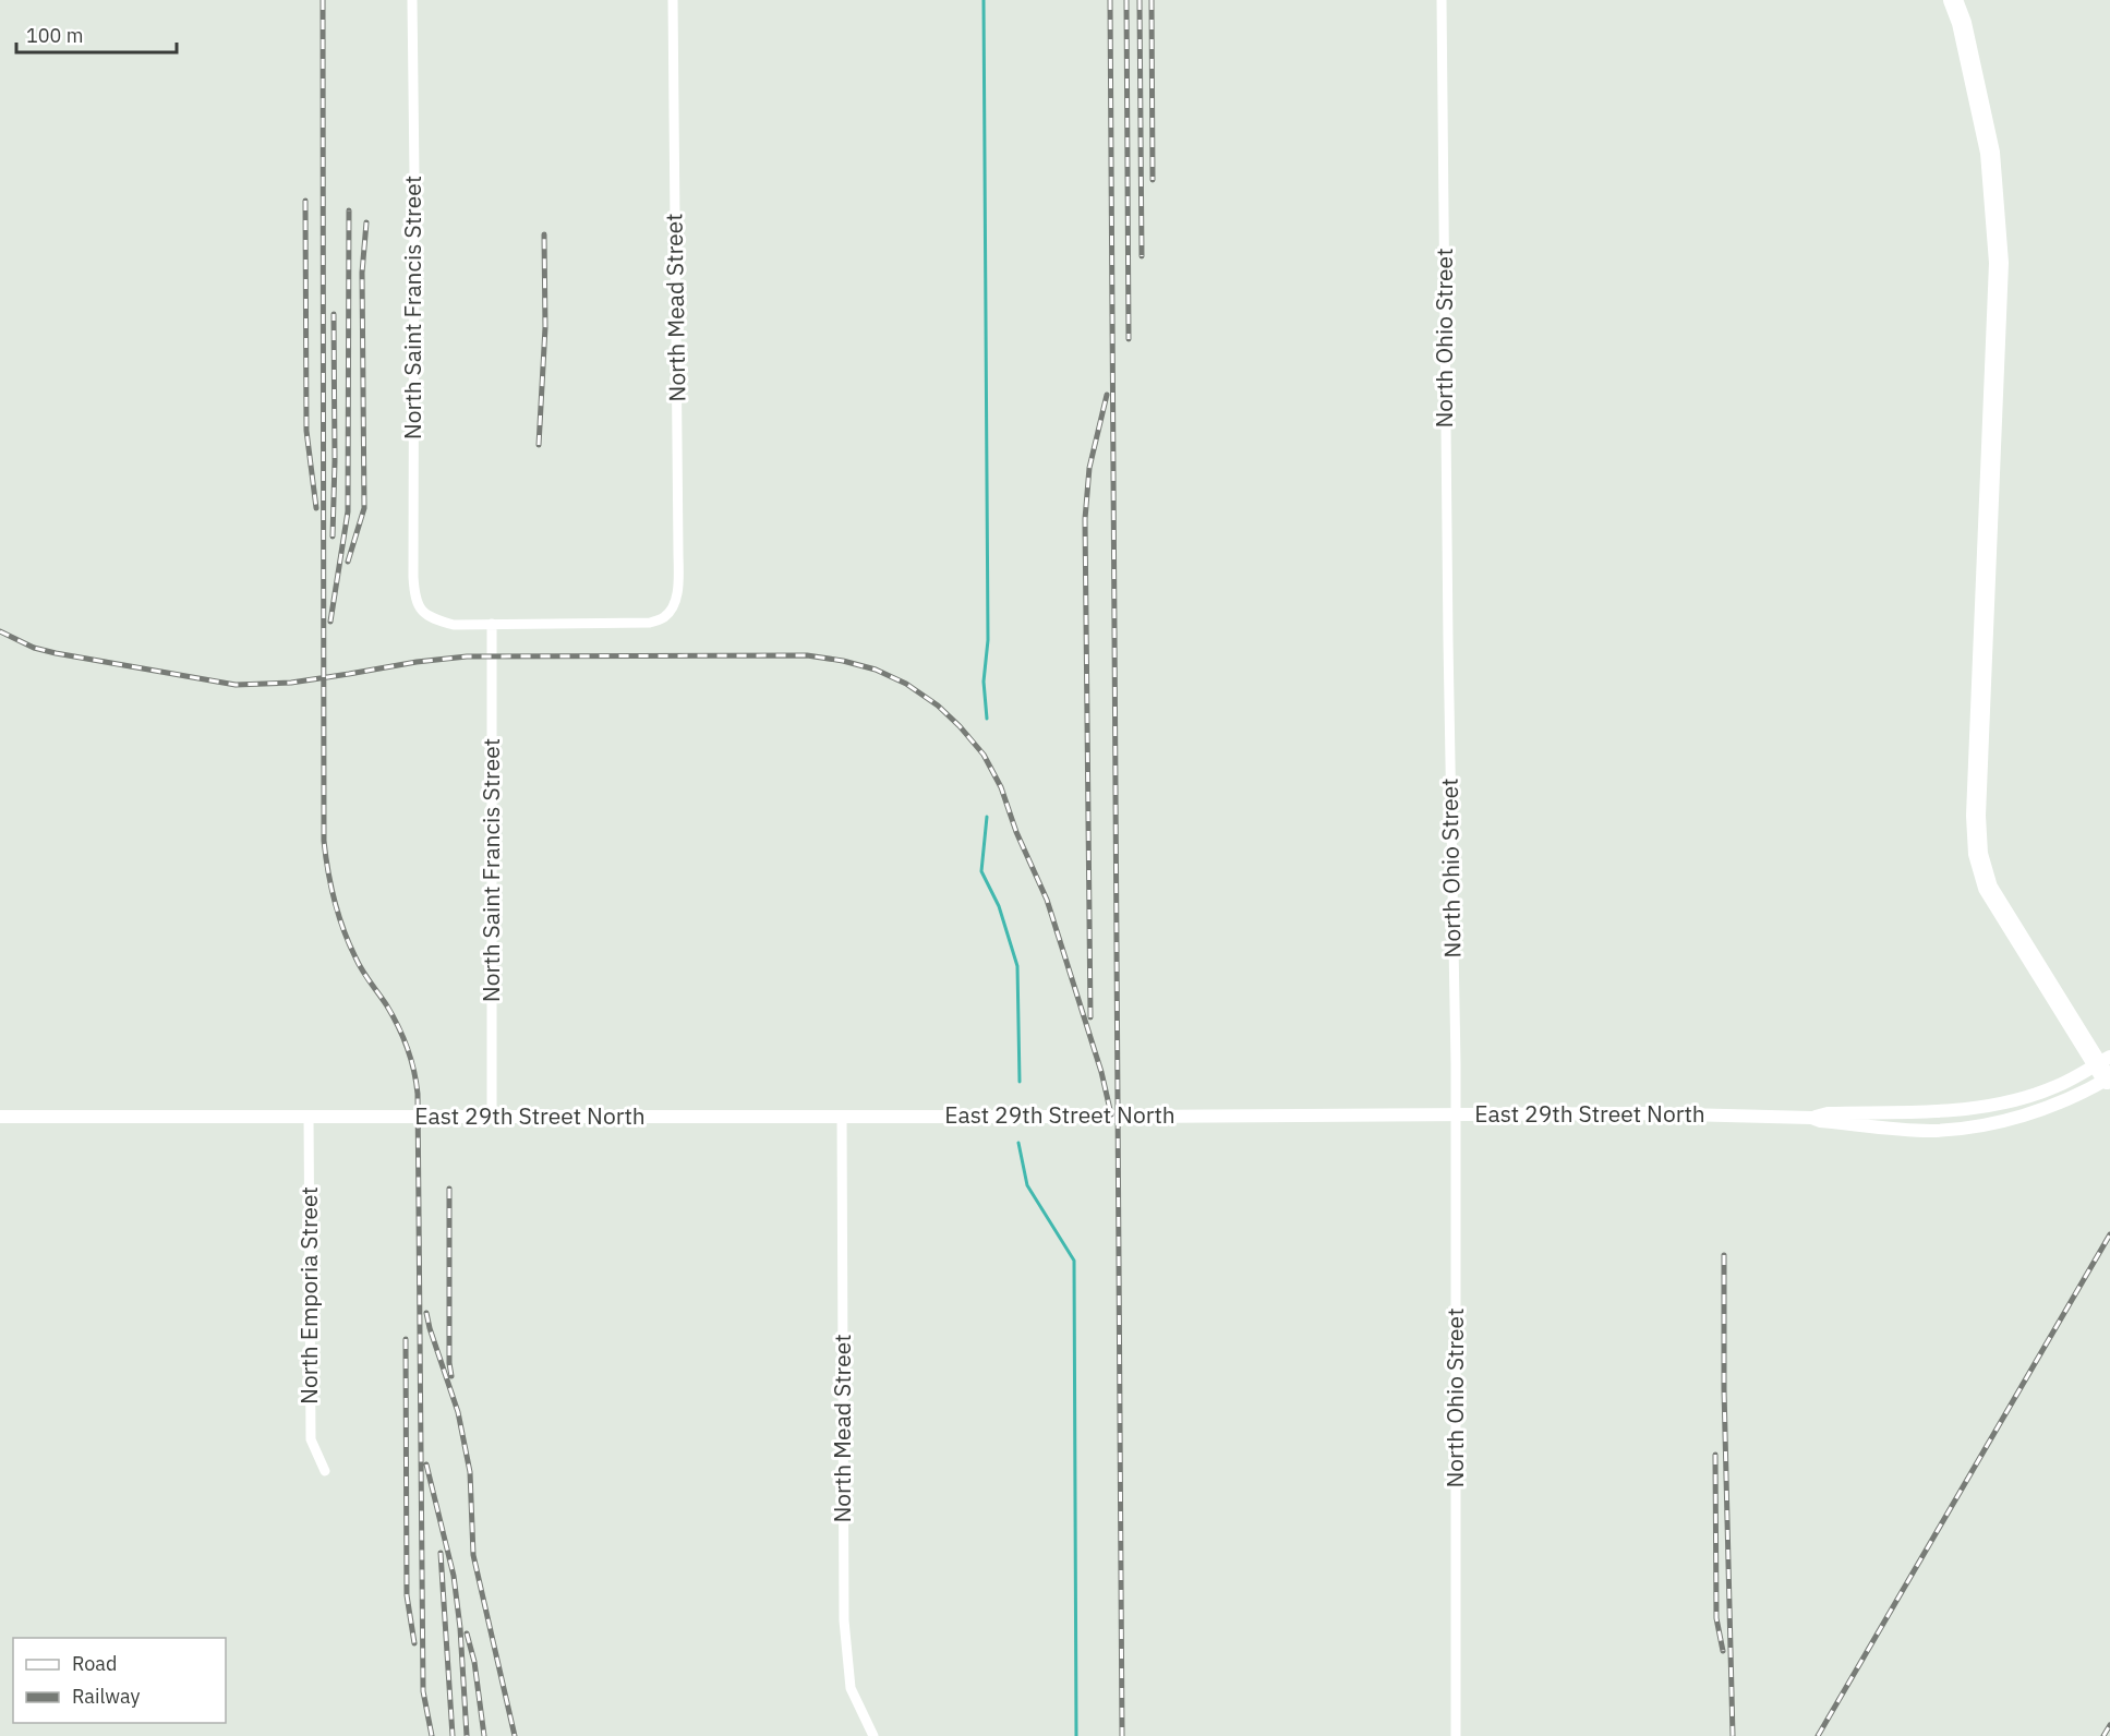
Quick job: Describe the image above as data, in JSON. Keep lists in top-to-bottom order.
{
  "streets": {
    "street": [
      "North Saint Francis Street",
      "North Mead Street",
      "North Ohio Street",
      "East 29th Street North",
      "North Emporia Street"
    ]
  },
  "crossings": [
    ["North Saint Francis Street", "North Mead Street"],
    ["North Saint Francis Street", "East 29th Street North"],
    ["North Mead Street", "East 29th Street North"],
    ["North Ohio Street", "East 29th Street North"],
    ["East 29th Street North", "North Emporia Street"]
  ],
  "legend": ["Road", "Railway"],
  "scale_bar": "100 m"
}
